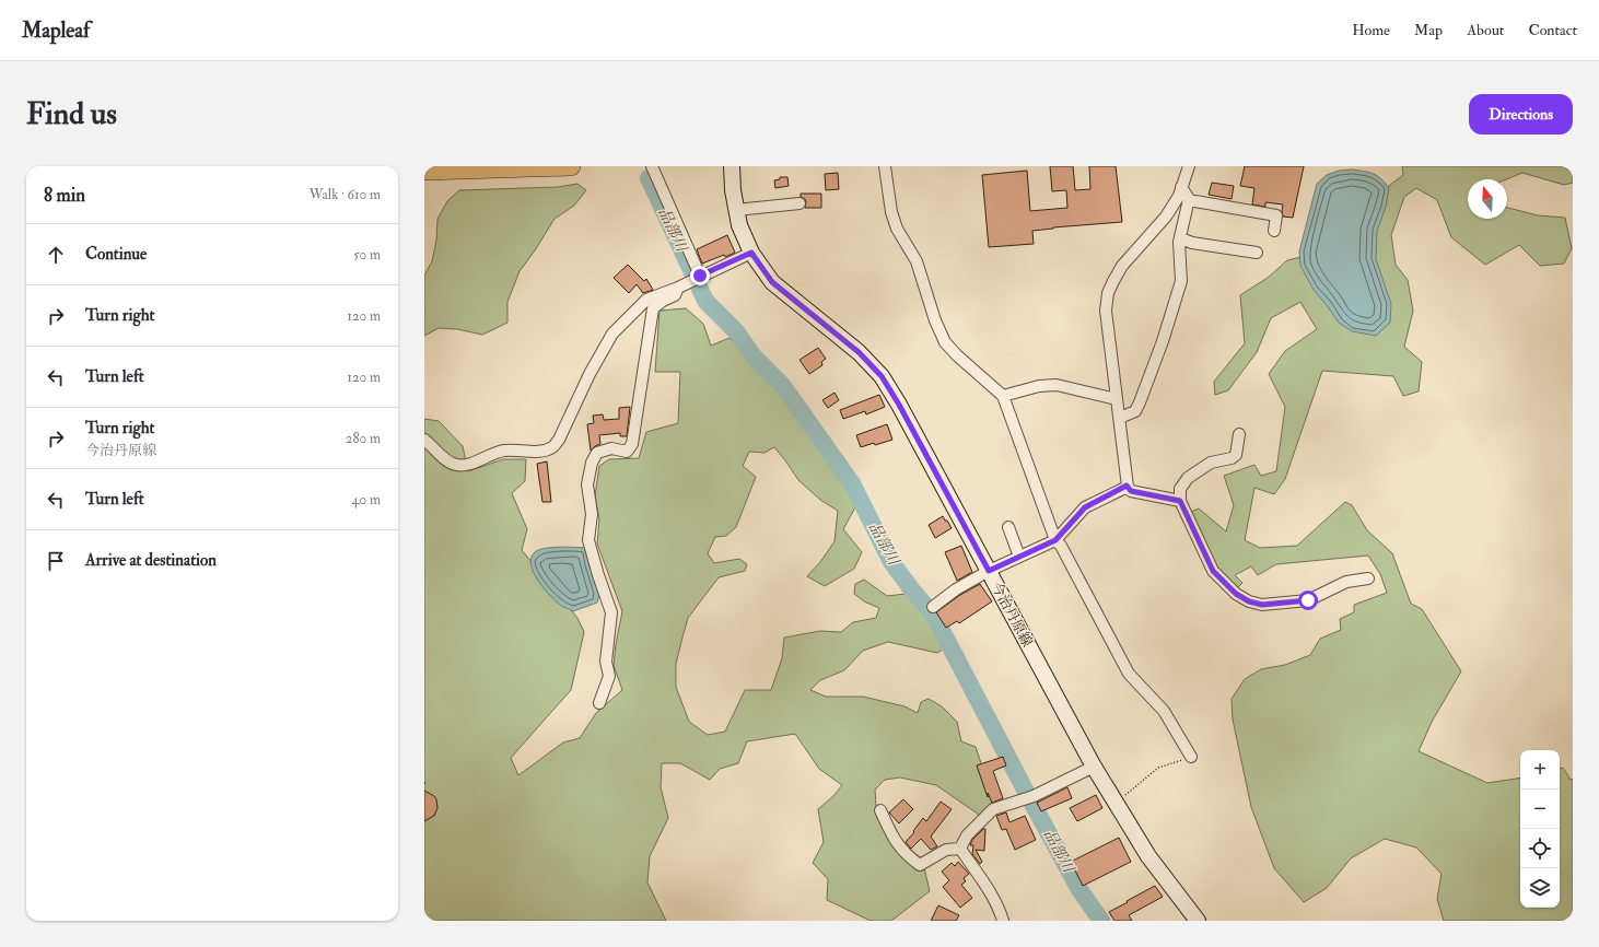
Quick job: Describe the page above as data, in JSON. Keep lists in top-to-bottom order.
{
  "streets": {
    "main road": ["今治丹原線"]
  },
  "water": ["品部川"],
  "north": "top",
  "page": {
    "header": "Mapleaf",
    "nav": [
      "Home",
      "Map",
      "About",
      "Contact"
    ],
    "buttons": "Directions",
    "title": "Find us",
    "heading": ["8 min", "Walk · 610 m"],
    "list": [
      ["Continue", "50 m"],
      ["Turn right", "120 m"],
      ["Turn left", "120 m"],
      ["Turn right", "今治丹原線", "280 m"],
      ["Turn left", "40 m"],
      "Arrive at destination"
    ],
    "map_buttons": ["+", "−"]
  }
}
